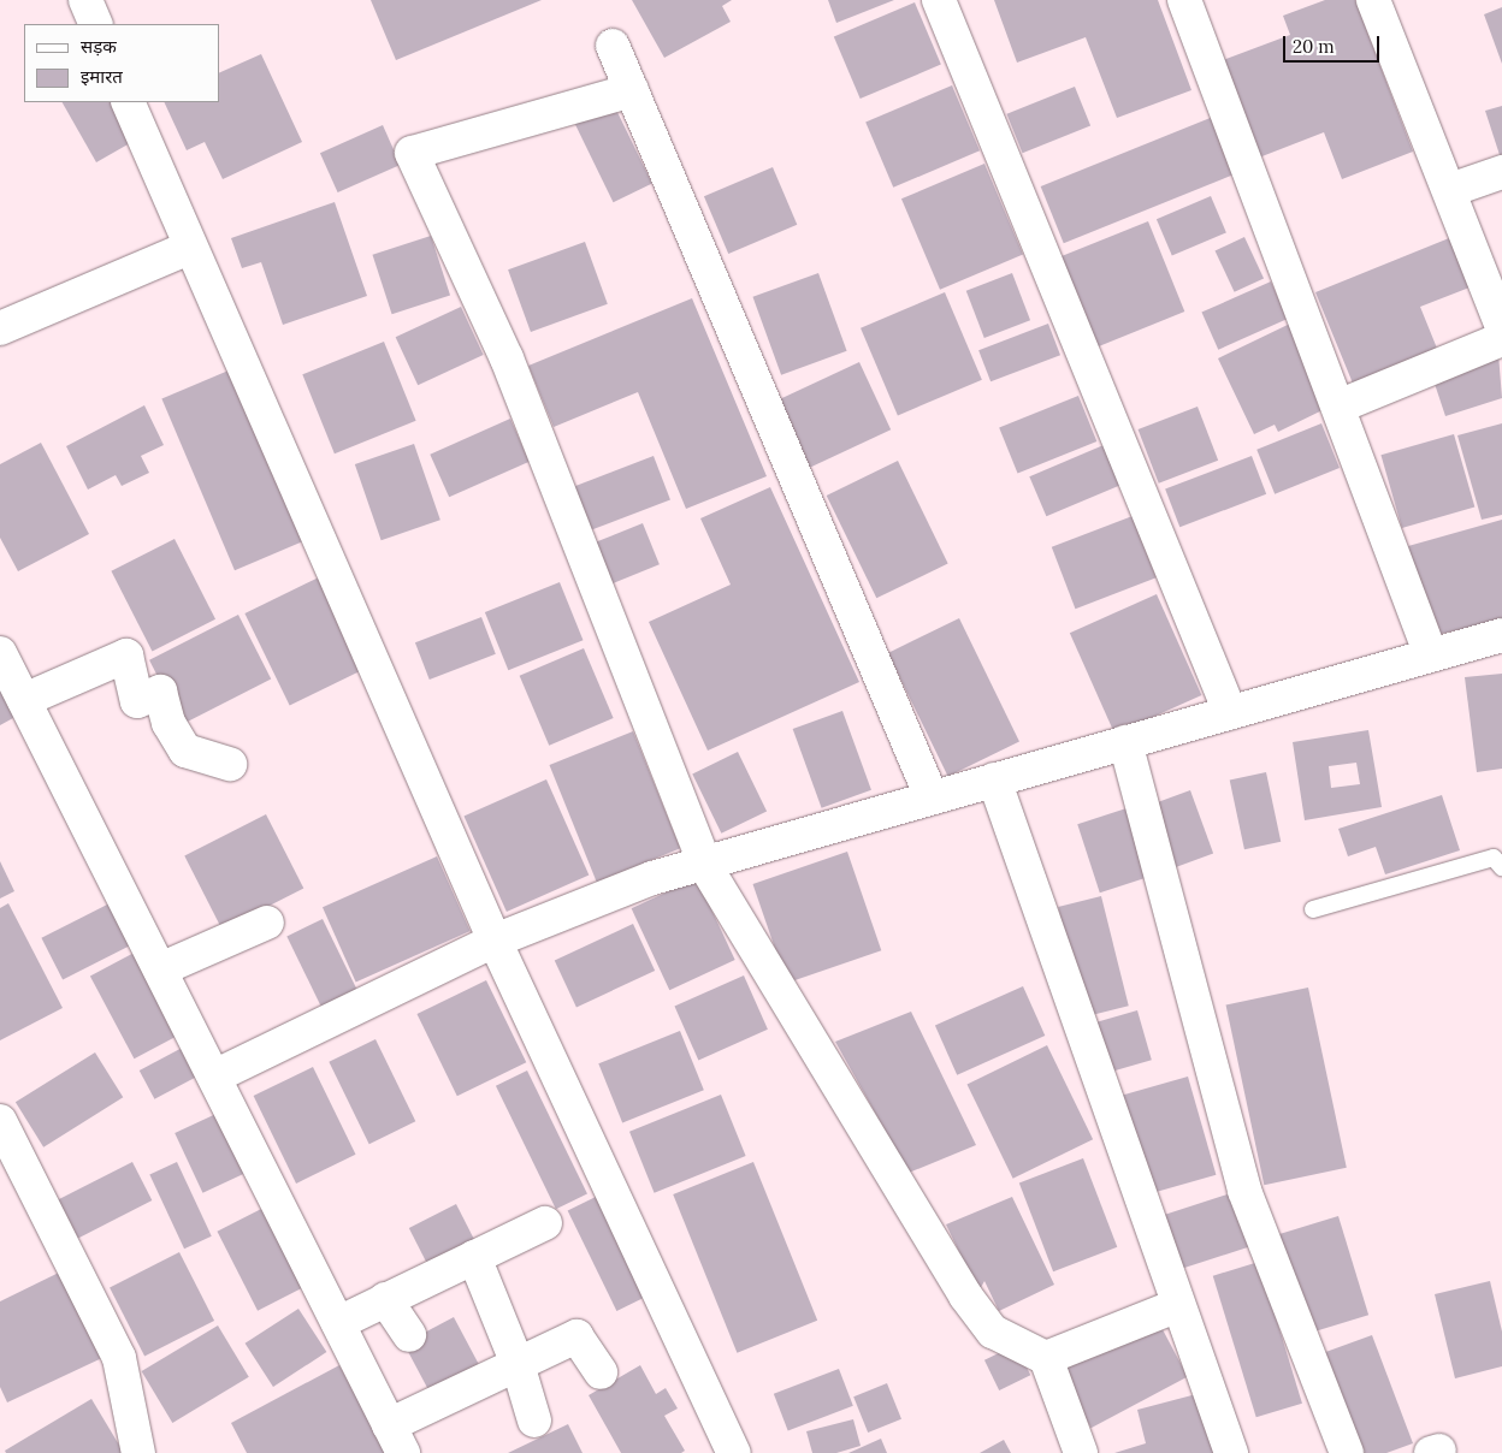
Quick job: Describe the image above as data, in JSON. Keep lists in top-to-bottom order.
{
  "legend": ["सड़क", "इमारत"],
  "scale_bar": "20 m"
}
